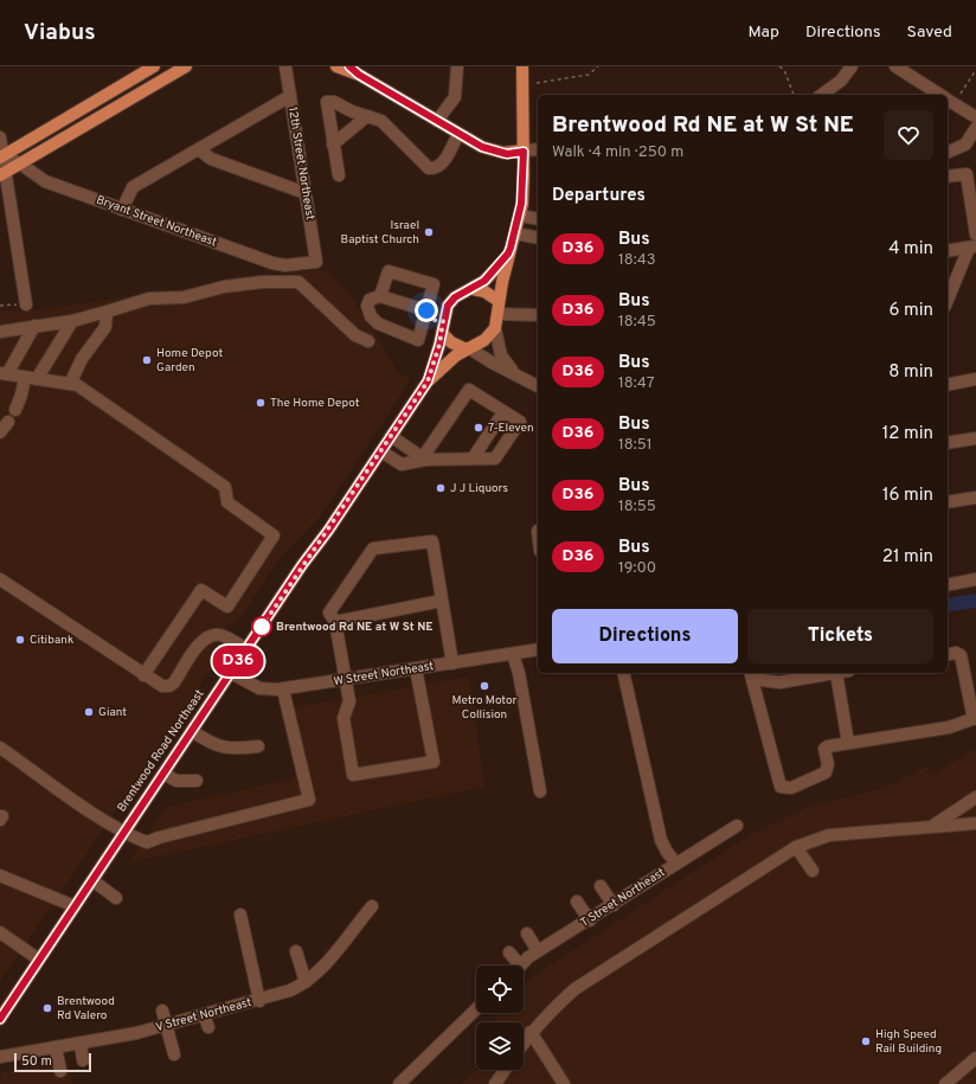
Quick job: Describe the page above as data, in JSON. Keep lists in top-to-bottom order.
{
  "streets": {
    "main road": ["Brentwood Road Northeast"],
    "street": [
      "12th Street Northeast",
      "Bryant Street Northeast",
      "W Street Northeast",
      "T Street Northeast",
      "V Street Northeast"
    ]
  },
  "crossings": [
    ["12th Street Northeast", "Bryant Street Northeast"],
    ["W Street Northeast", "Brentwood Road Northeast"]
  ],
  "places": [
    "Israel Baptist Church",
    "Home Depot Garden",
    "The Home Depot",
    "7-Eleven",
    "J J Liquors",
    "Brentwood Rd NE at W St NE",
    "Citibank",
    "Metro Motor Collision",
    "Giant",
    "Brentwood Rd Valero",
    "High Speed Rail Building"
  ],
  "lines": ["bus line D36"],
  "scale_bar": "50 m",
  "page": {
    "header": "Viabus",
    "nav": ["Map", "Directions", "Saved"],
    "on_map": "D36",
    "heading": [
      ["Brentwood Rd NE at W St NE", "Walk · 4 min · 250 m"],
      "Departures"
    ],
    "list": [
      {
        "mark": "D36",
        "name": "Bus",
        "note": "18:43",
        "value": "4 min"
      },
      {
        "mark": "D36",
        "name": "Bus",
        "note": "18:45",
        "value": "6 min"
      },
      {
        "mark": "D36",
        "name": "Bus",
        "note": "18:47",
        "value": "8 min"
      },
      {
        "mark": "D36",
        "name": "Bus",
        "note": "18:51",
        "value": "12 min"
      },
      {
        "mark": "D36",
        "name": "Bus",
        "note": "18:55",
        "value": "16 min"
      },
      {
        "mark": "D36",
        "name": "Bus",
        "note": "19:00",
        "value": "21 min"
      }
    ],
    "buttons": ["Directions", "Tickets"],
    "scale": "50 m"
  }
}
